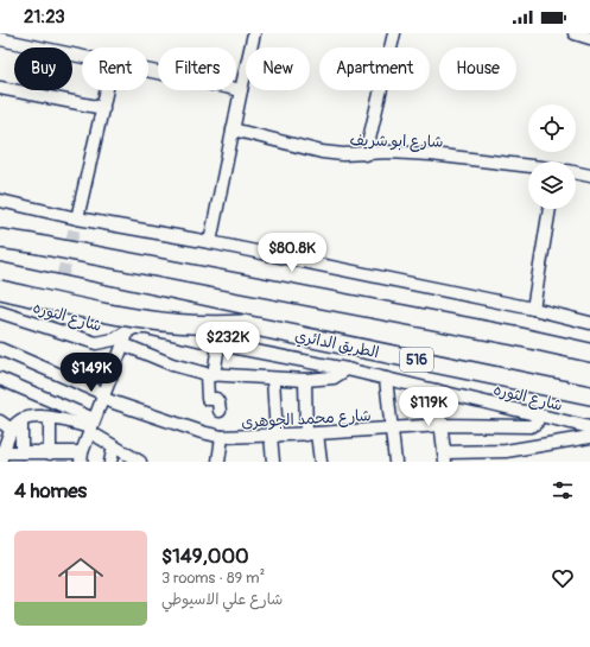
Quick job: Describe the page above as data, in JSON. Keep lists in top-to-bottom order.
{
  "streets": {
    "highway": ["الطريق الدائري", "516"],
    "street": ["شارع ابو شريف", "شارع الثوره", "شارع محمد الجوهرى"]
  },
  "crossings": [
    ["شارع الثوره", "شارع محمد الجوهرى"]
  ],
  "page": {
    "status": "21:23",
    "chip": [
      "Buy",
      "Rent",
      "Filters",
      "New",
      "Apartment",
      "House"
    ],
    "price": [
      "$80.8K",
      "$232K",
      "$149K",
      "$119K"
    ],
    "heading": "4 homes",
    "list": [
      {
        "name": "$149,000",
        "note": "3 rooms · 89 m² · شارع علي الاسيوطي"
      }
    ]
  }
}
